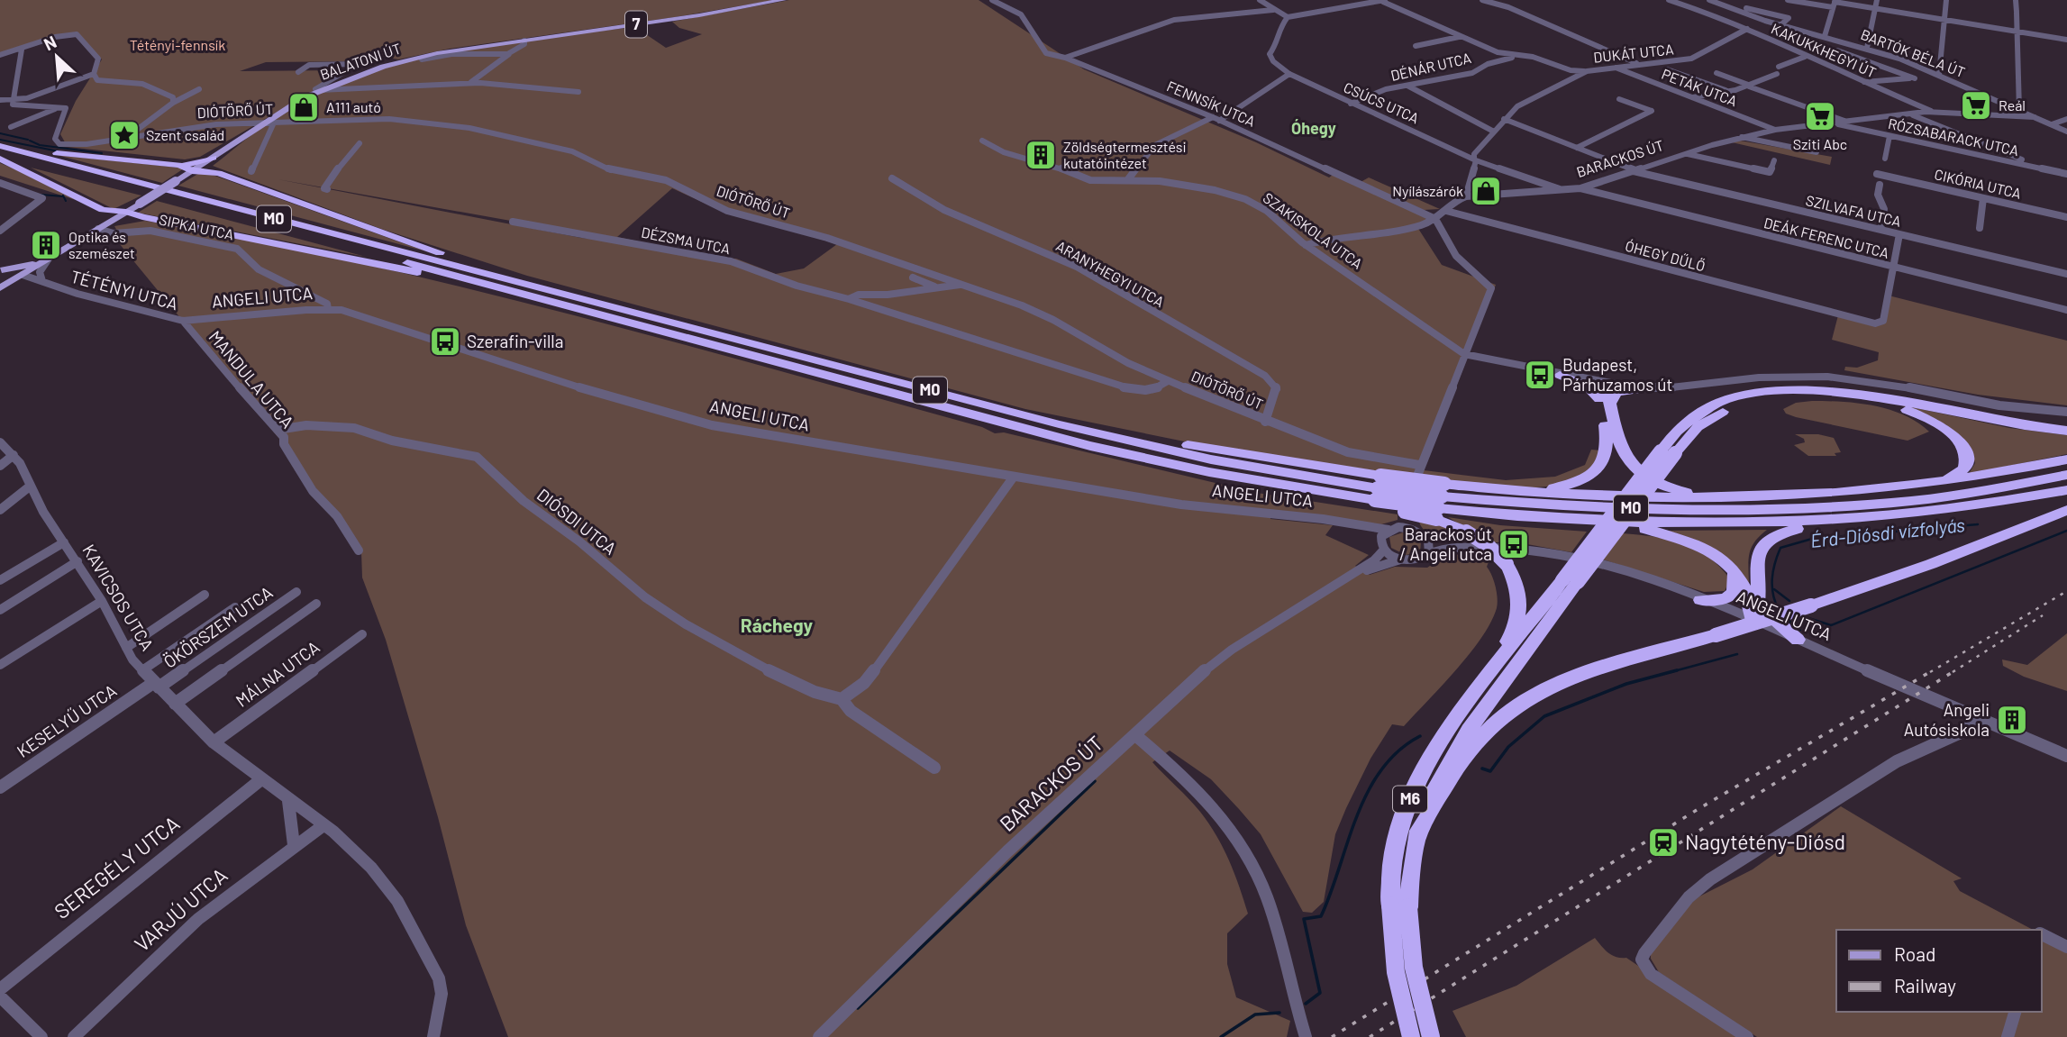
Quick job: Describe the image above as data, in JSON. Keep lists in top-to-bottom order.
{
  "streets": {
    "highway": ["M0", "M6"],
    "main road": ["7", "BALATONI ÚT"],
    "street": [
      "KAKUKKHEGYI ÚT",
      "DUKÁT UTCA",
      "BARTÓK BÉLA ÚT",
      "DÉNÁR UTCA",
      "PETÁK UTCA",
      "CSÚCS UTCA",
      "FENNSÍK UTCA",
      "DIÓTÖRŐ ÚT",
      "RÓZSABARACK UTCA",
      "BARACKOS ÚT",
      "CIKÓRIA UTCA",
      "SZILVAFA UTCA",
      "SIPKA UTCA",
      "SZAKISKOLA UTCA",
      "DEÁK FERENC UTCA",
      "DÉZSMA UTCA",
      "ÓHEGY DŰLŐ",
      "ARANYHEGYI UTCA",
      "TÉTÉNYI UTCA",
      "ANGELI UTCA",
      "MANDULA UTCA",
      "DIÓSDI UTCA",
      "KAVICSOS UTCA",
      "ÖKÖRSZEM UTCA",
      "MÁLNA UTCA",
      "KESELYŰ UTCA",
      "SEREGÉLY UTCA",
      "VARJÚ UTCA"
    ]
  },
  "crossings": [
    ["KAKUKKHEGYI ÚT", "DUKÁT UTCA"],
    ["KAKUKKHEGYI ÚT", "BARACKOS ÚT"],
    ["DUKÁT UTCA", "PETÁK UTCA"],
    ["DUKÁT UTCA", "CSÚCS UTCA"],
    ["DUKÁT UTCA", "BARACKOS ÚT"],
    ["DUKÁT UTCA", "SZILVAFA UTCA"],
    ["BARTÓK BÉLA ÚT", "BARACKOS ÚT"],
    ["BALATONI ÚT", "DIÓTÖRŐ ÚT"],
    ["BALATONI ÚT", "SIPKA UTCA"],
    ["BALATONI ÚT", "TÉTÉNYI UTCA"],
    ["DÉNÁR UTCA", "CSÚCS UTCA"],
    ["PETÁK UTCA", "BARACKOS ÚT"],
    ["CSÚCS UTCA", "BARACKOS ÚT"],
    ["DIÓTÖRŐ ÚT", "DÉZSMA UTCA"],
    ["DIÓTÖRŐ ÚT", "ARANYHEGYI UTCA"],
    ["RÓZSABARACK UTCA", "BARACKOS ÚT"],
    ["BARACKOS ÚT", "SZILVAFA UTCA"],
    ["BARACKOS ÚT", "DEÁK FERENC UTCA"],
    ["BARACKOS ÚT", "ANGELI UTCA"],
    ["SIPKA UTCA", "ANGELI UTCA"],
    ["DEÁK FERENC UTCA", "ÓHEGY DŰLŐ"],
    ["TÉTÉNYI UTCA", "ANGELI UTCA"],
    ["TÉTÉNYI UTCA", "MANDULA UTCA"],
    ["ANGELI UTCA", "MANDULA UTCA"],
    ["MANDULA UTCA", "DIÓSDI UTCA"],
    ["KAVICSOS UTCA", "ÖKÖRSZEM UTCA"],
    ["KAVICSOS UTCA", "MÁLNA UTCA"],
    ["KAVICSOS UTCA", "KESELYŰ UTCA"],
    ["KAVICSOS UTCA", "SEREGÉLY UTCA"],
    ["KAVICSOS UTCA", "VARJÚ UTCA"],
    ["ÖKÖRSZEM UTCA", "KESELYŰ UTCA"]
  ],
  "districts": ["Óhegy", "Ráchegy"],
  "water": ["Érd-Diósdi vízfolyás"],
  "parks": ["Tétényi-fennsík"],
  "places": {
    "supermarket": ["Reál", "Sziti Abc"],
    "shop": ["A111 autó", "Nyílászárók"],
    "place": ["Szent család"],
    "building": ["Zöldségtermesztési kutatóintézet", "Optika és szemészet", "Angeli Autósiskola"],
    "bus stop": ["Szerafin-villa", "Budapest, Párhuzamos út", "Barackos út / Angeli utca"],
    "station": ["Nagytétény-Diósd"]
  },
  "legend": ["Road", "Railway"],
  "north": "top left"
}
